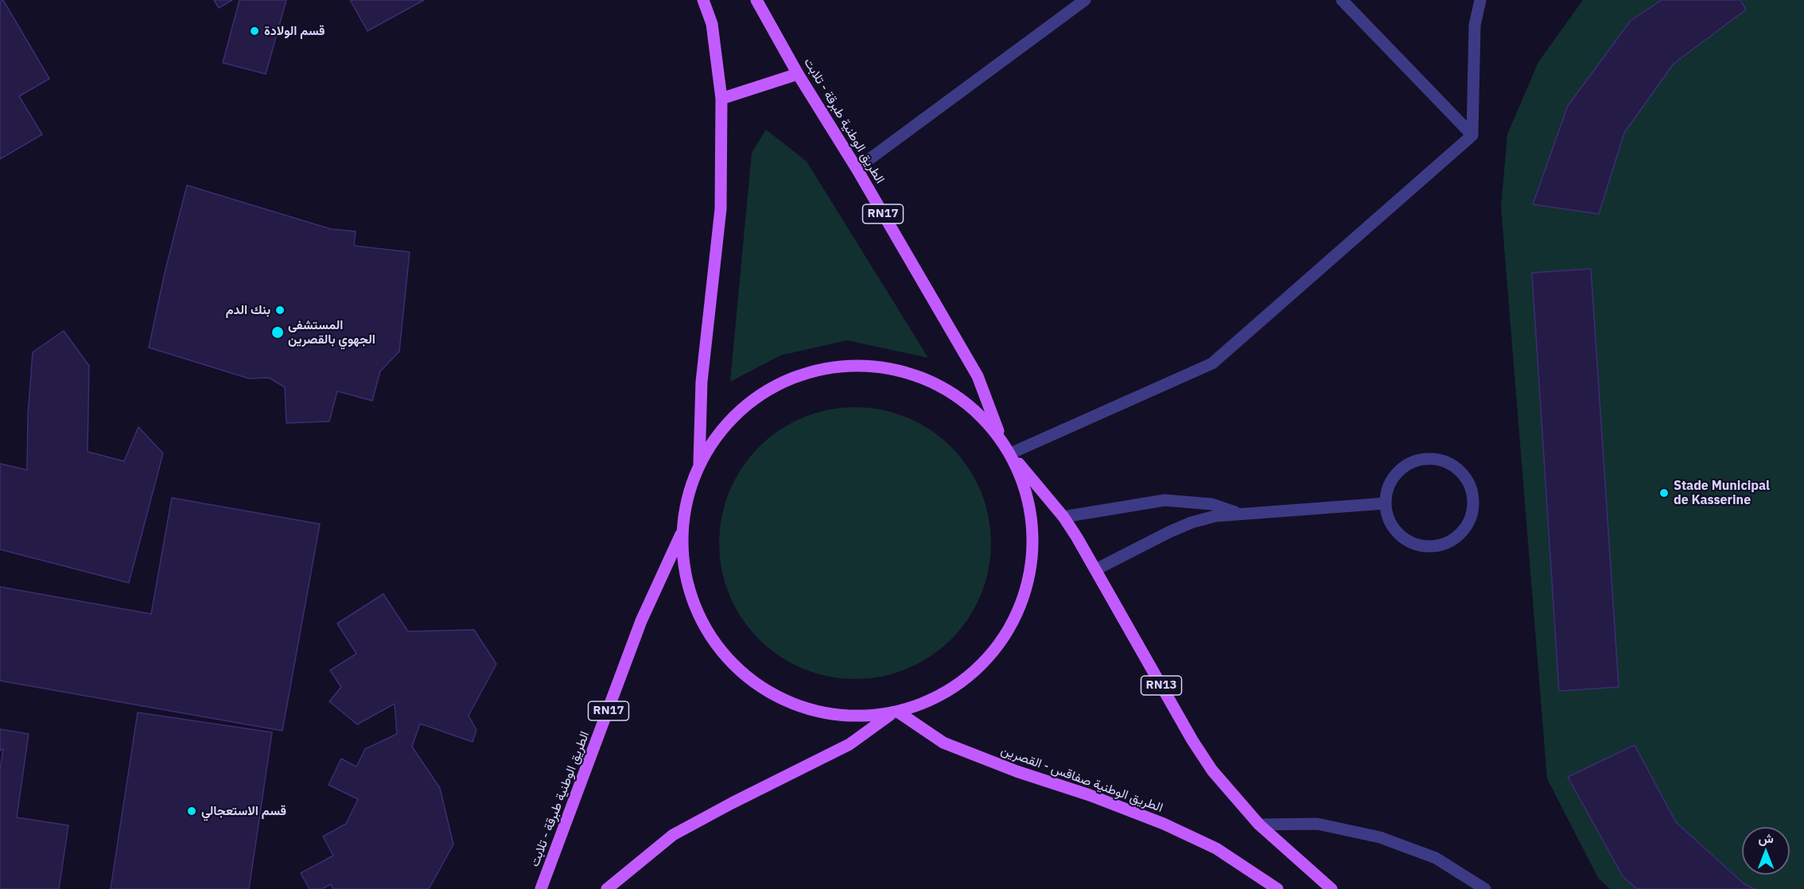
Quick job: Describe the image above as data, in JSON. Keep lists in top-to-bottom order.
{
  "streets": {
    "main road": [
      "الطريق الوطنية طبرقة - تلابت",
      "RN17",
      "RN13",
      "الطريق الوطنية صفاقس - القصرين"
    ]
  },
  "places": [
    "قسم الولادة",
    "بنك الدم",
    "المستشفى الجهوي بالقصرين",
    "Stade Municipal de Kasserine",
    "قسم الاستعجالي"
  ],
  "north": "top"
}
